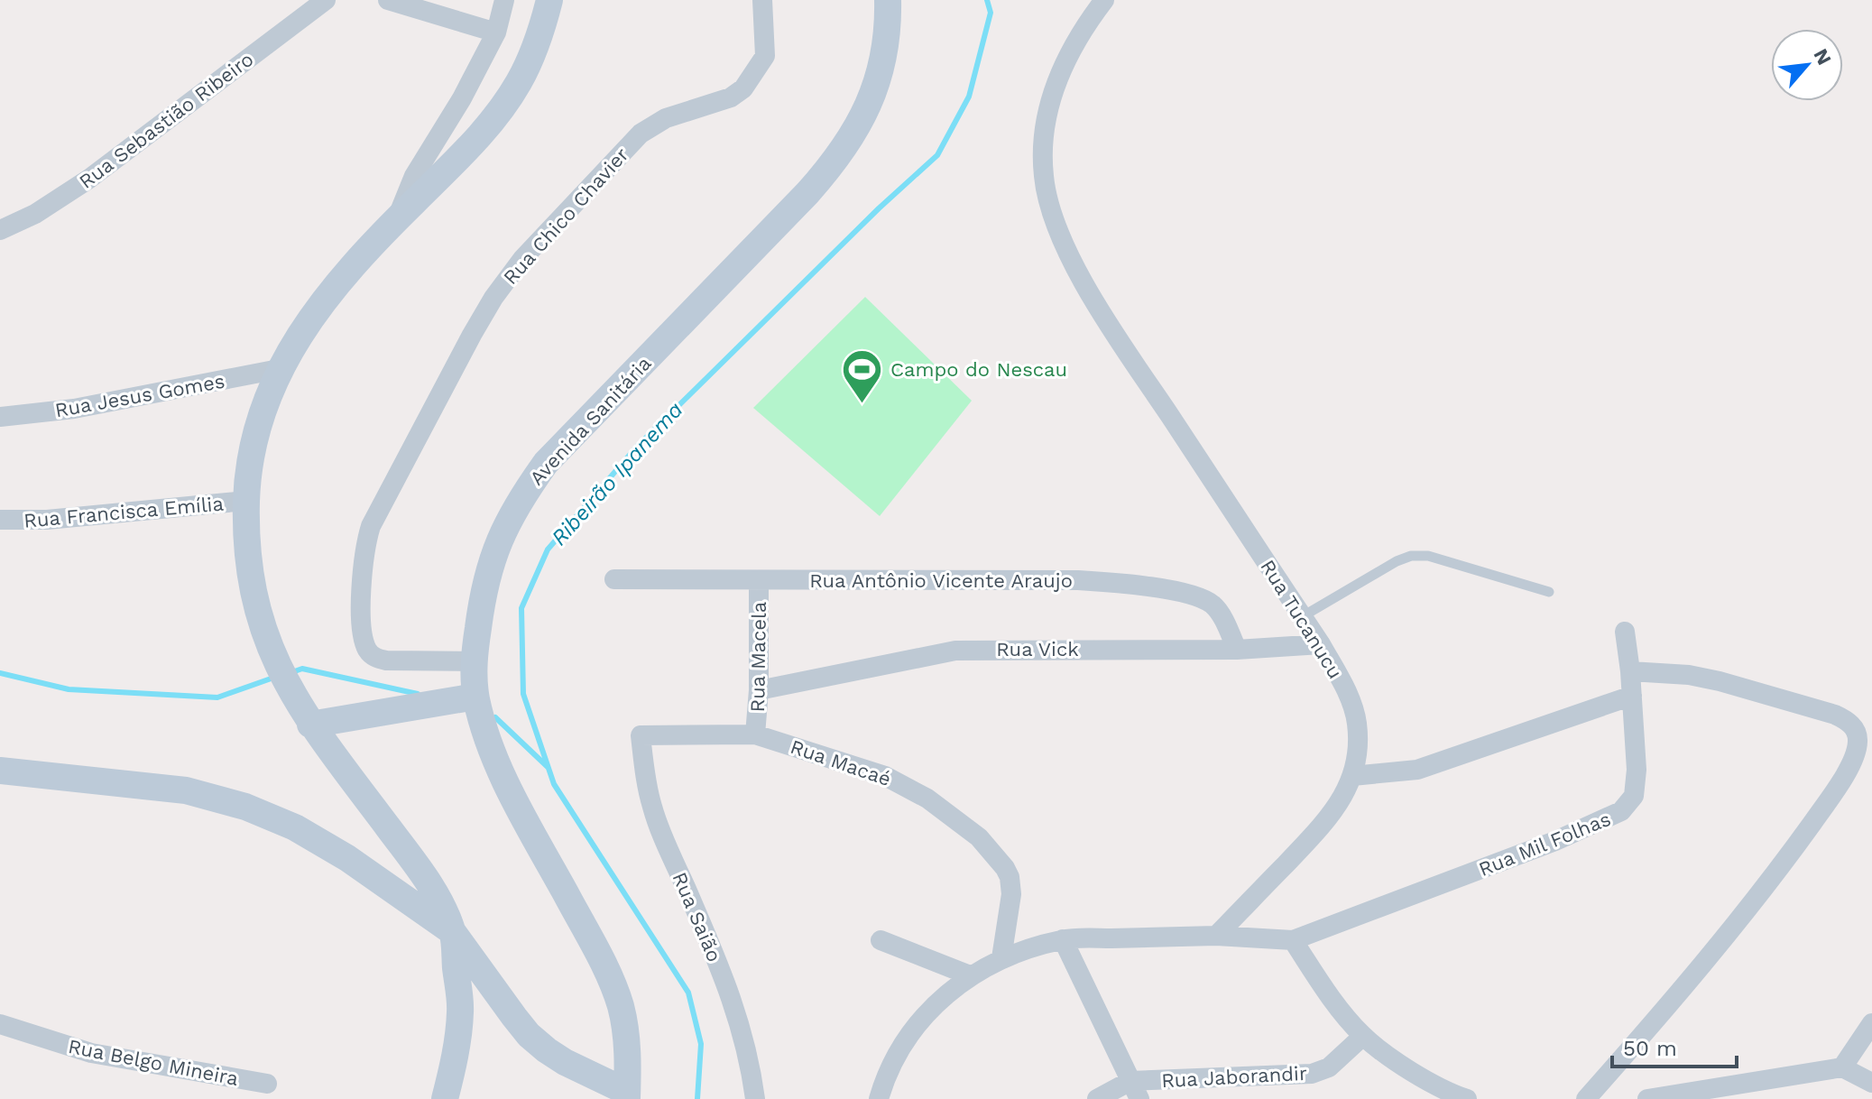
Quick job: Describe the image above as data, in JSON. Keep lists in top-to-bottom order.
{
  "streets": {
    "street": [
      "Rua Sebastião Ribeiro",
      "Rua Chico Chavier",
      "Rua Jesus Gomes",
      "Avenida Sanitária",
      "Rua Francisca Emília",
      "Rua Antônio Vicente Araujo",
      "Rua Tucanucu",
      "Rua Vick",
      "Rua Macela",
      "Rua Macaé",
      "Rua Mil Folhas",
      "Rua Saião",
      "Rua Belgo Mineira",
      "Rua Jaborandir"
    ]
  },
  "crossings": [
    ["Rua Chico Chavier", "Avenida Sanitária"],
    ["Rua Antônio Vicente Araujo", "Rua Vick"],
    ["Rua Antônio Vicente Araujo", "Rua Macela"],
    ["Rua Tucanucu", "Rua Vick"],
    ["Rua Vick", "Rua Macela"],
    ["Rua Macela", "Rua Macaé"],
    ["Rua Macaé", "Rua Saião"]
  ],
  "water": ["Ribeirão Ipanema"],
  "places": {
    "sports": ["Campo do Nescau"]
  },
  "scale_bar": "50 m",
  "north": "top right"
}
